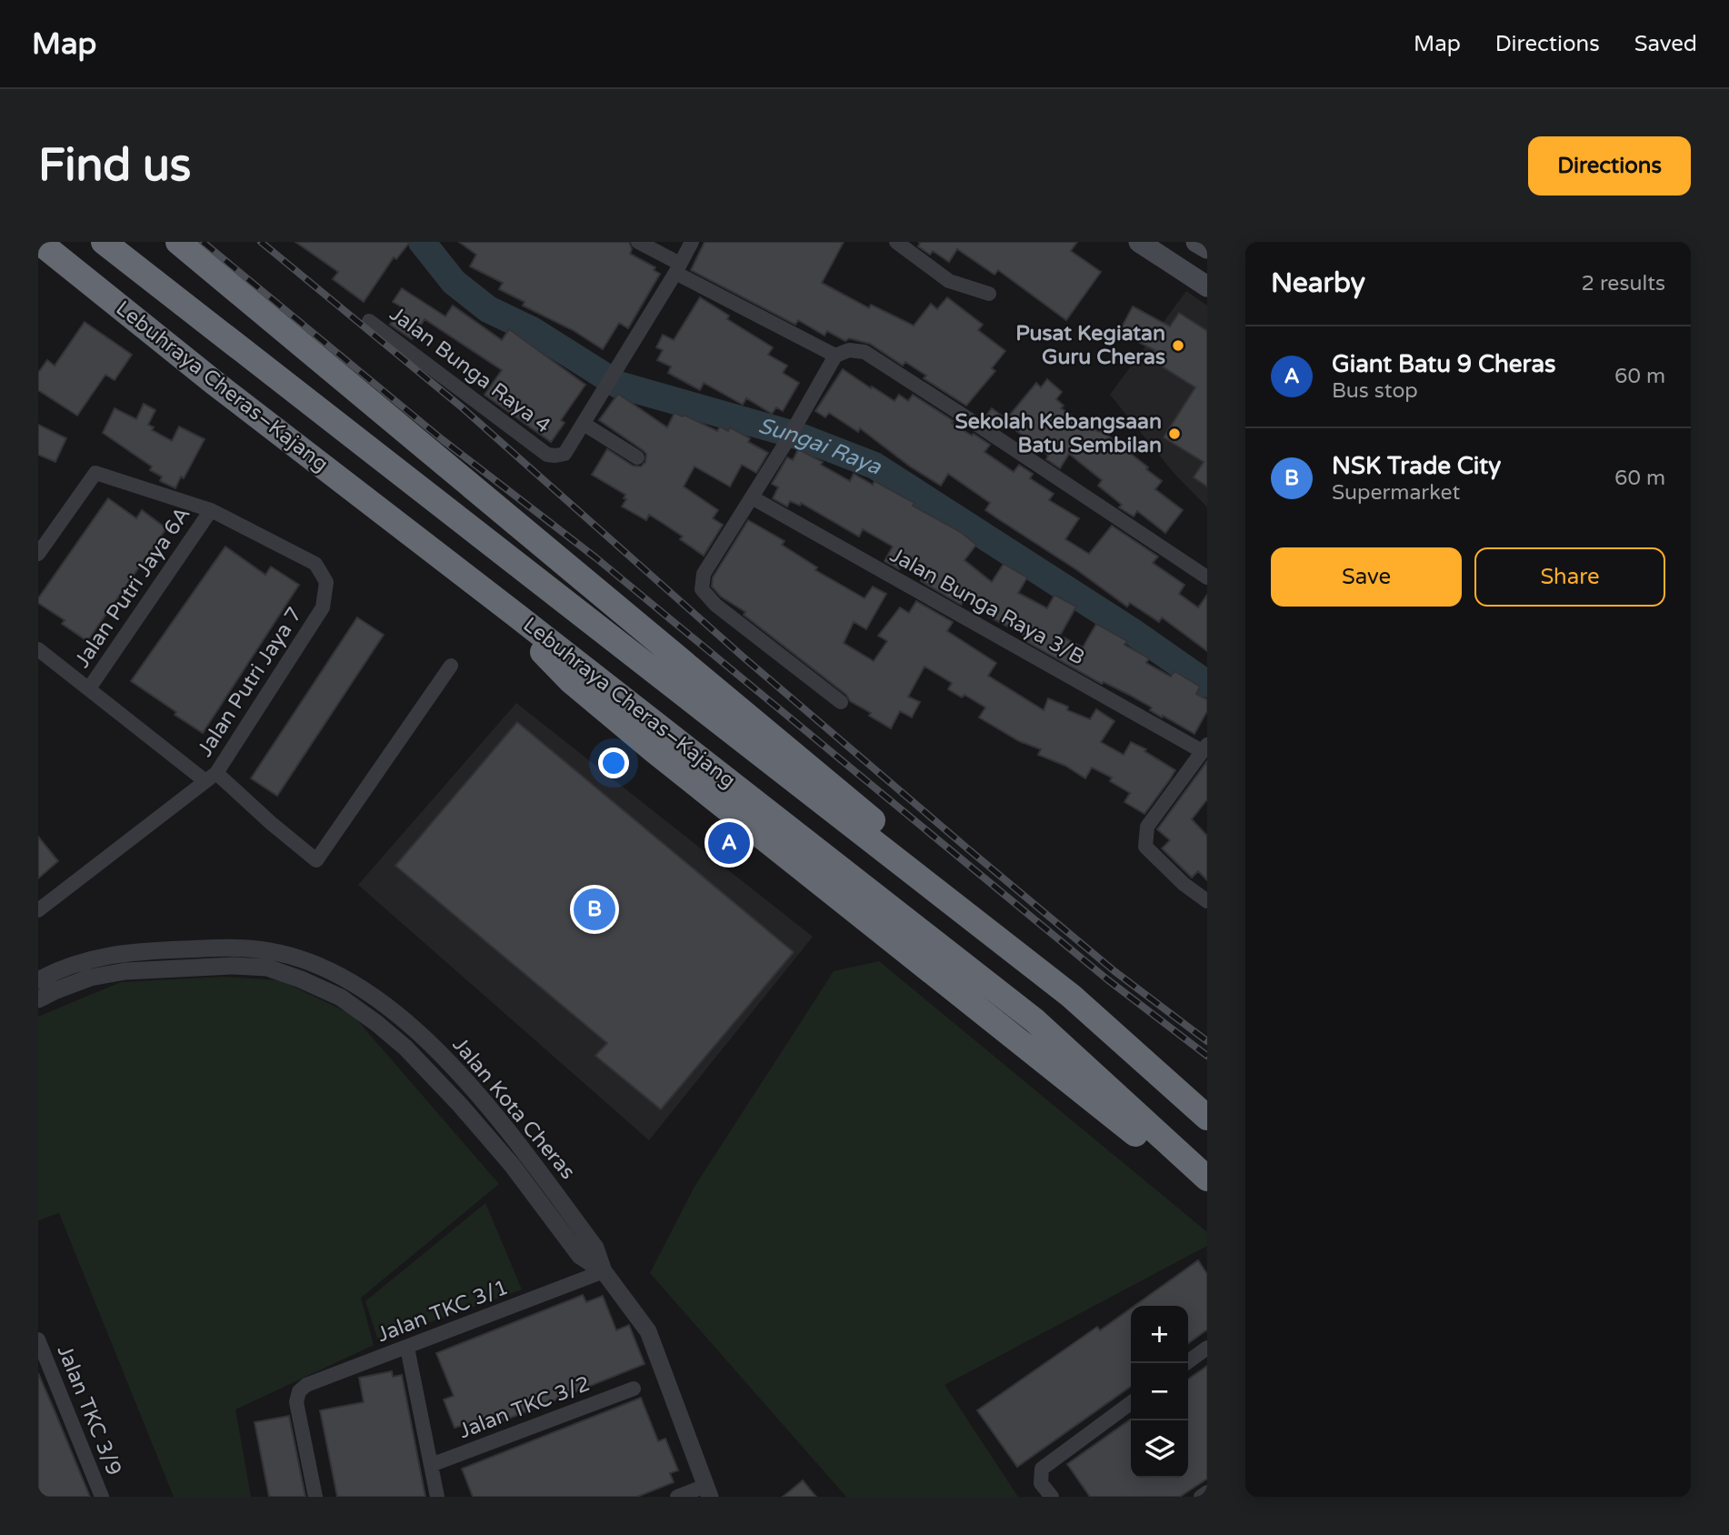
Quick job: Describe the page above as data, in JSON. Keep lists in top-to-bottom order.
{
  "streets": {
    "highway": ["Lebuhraya Cheras–Kajang"],
    "street": [
      "Jalan Bunga Raya 4",
      "Jalan Putri Jaya 6A",
      "Jalan Bunga Raya 3/B",
      "Jalan Putri Jaya 7",
      "Jalan Kota Cheras",
      "Jalan TKC 3/1",
      "Jalan TKC 3/2",
      "Jalan TKC 3/9"
    ]
  },
  "crossings": [
    ["Jalan Putri Jaya 6A", "Jalan Putri Jaya 7"],
    ["Jalan Kota Cheras", "Jalan TKC 3/1"]
  ],
  "water": ["Sungai Raya"],
  "places": ["Pusat Kegiatan Guru Cheras", "Sekolah Kebangsaan Batu Sembilan"],
  "page": {
    "header": "Map",
    "nav": ["Map", "Directions", "Saved"],
    "buttons": [
      "Directions",
      ["Save", "Share"]
    ],
    "title": "Find us",
    "heading": ["Nearby", "2 results"],
    "list": [
      {
        "mark": "A",
        "name": "Giant Batu 9 Cheras",
        "note": "Bus stop",
        "value": "60 m"
      },
      {
        "mark": "B",
        "name": "NSK Trade City",
        "note": "Supermarket",
        "value": "60 m"
      }
    ],
    "pins": ["A", "B"],
    "map_buttons": ["+", "−"]
  }
}
